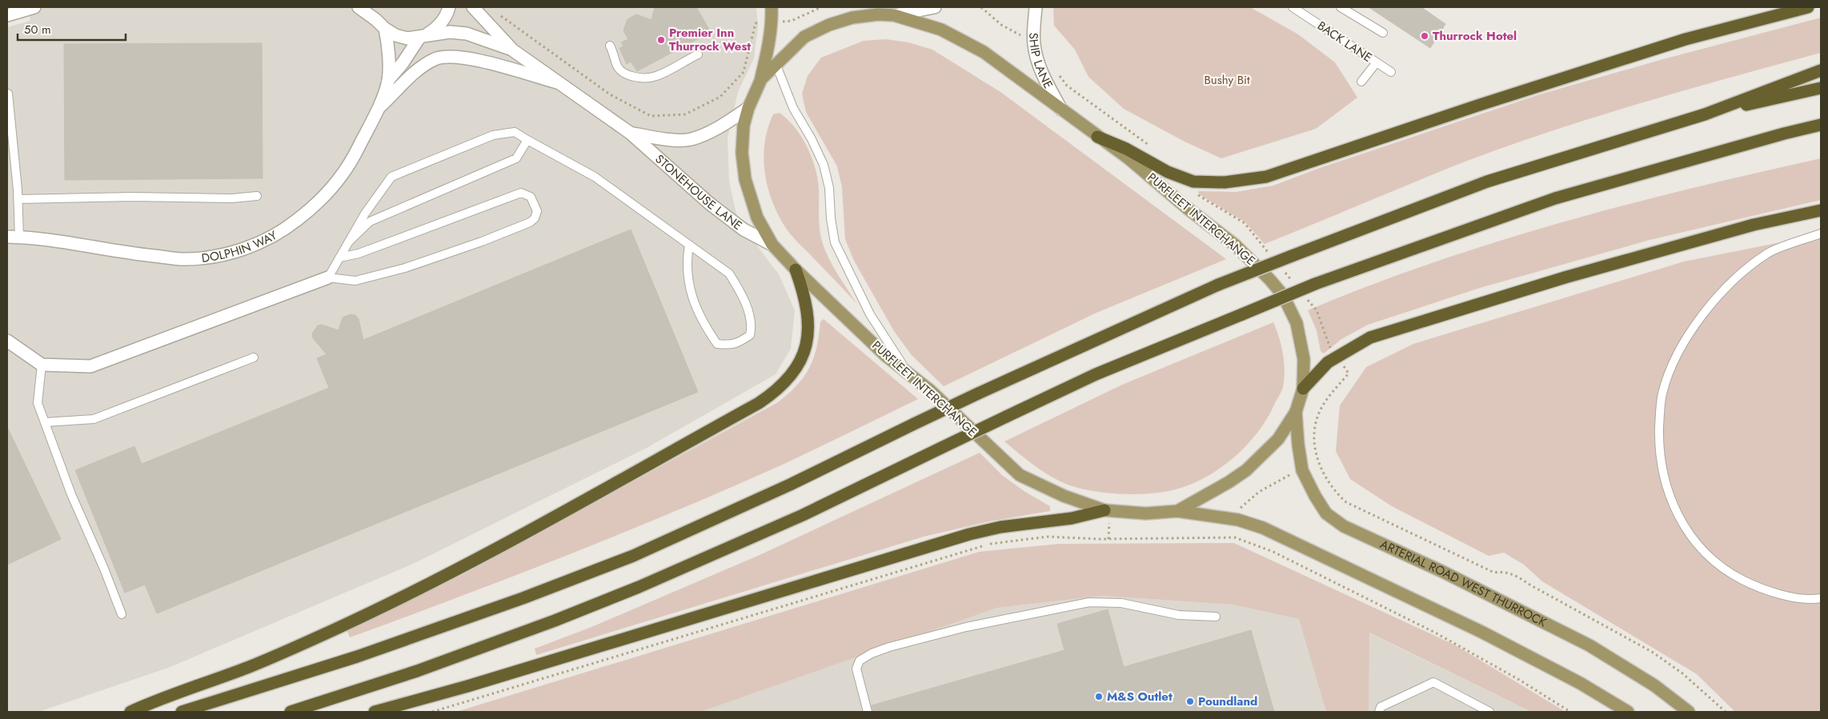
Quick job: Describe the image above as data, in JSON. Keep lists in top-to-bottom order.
{
  "streets": {
    "main road": ["PURFLEET INTERCHANGE", "ARTERIAL ROAD WEST THURROCK"],
    "street": ["SHIP LANE", "STONEHOUSE LANE", "DOLPHIN WAY"],
    "lane": ["BACK LANE"]
  },
  "crossings": [
    ["SHIP LANE", "PURFLEET INTERCHANGE"],
    ["STONEHOUSE LANE", "PURFLEET INTERCHANGE"],
    ["STONEHOUSE LANE", "DOLPHIN WAY"],
    ["PURFLEET INTERCHANGE", "ARTERIAL ROAD WEST THURROCK"]
  ],
  "parks": ["Bushy Bit"],
  "places": [
    "Thurrock Hotel",
    "Premier Inn Thurrock West",
    "M&S Outlet",
    "Poundland"
  ],
  "scale_bar": "50 m"
}
